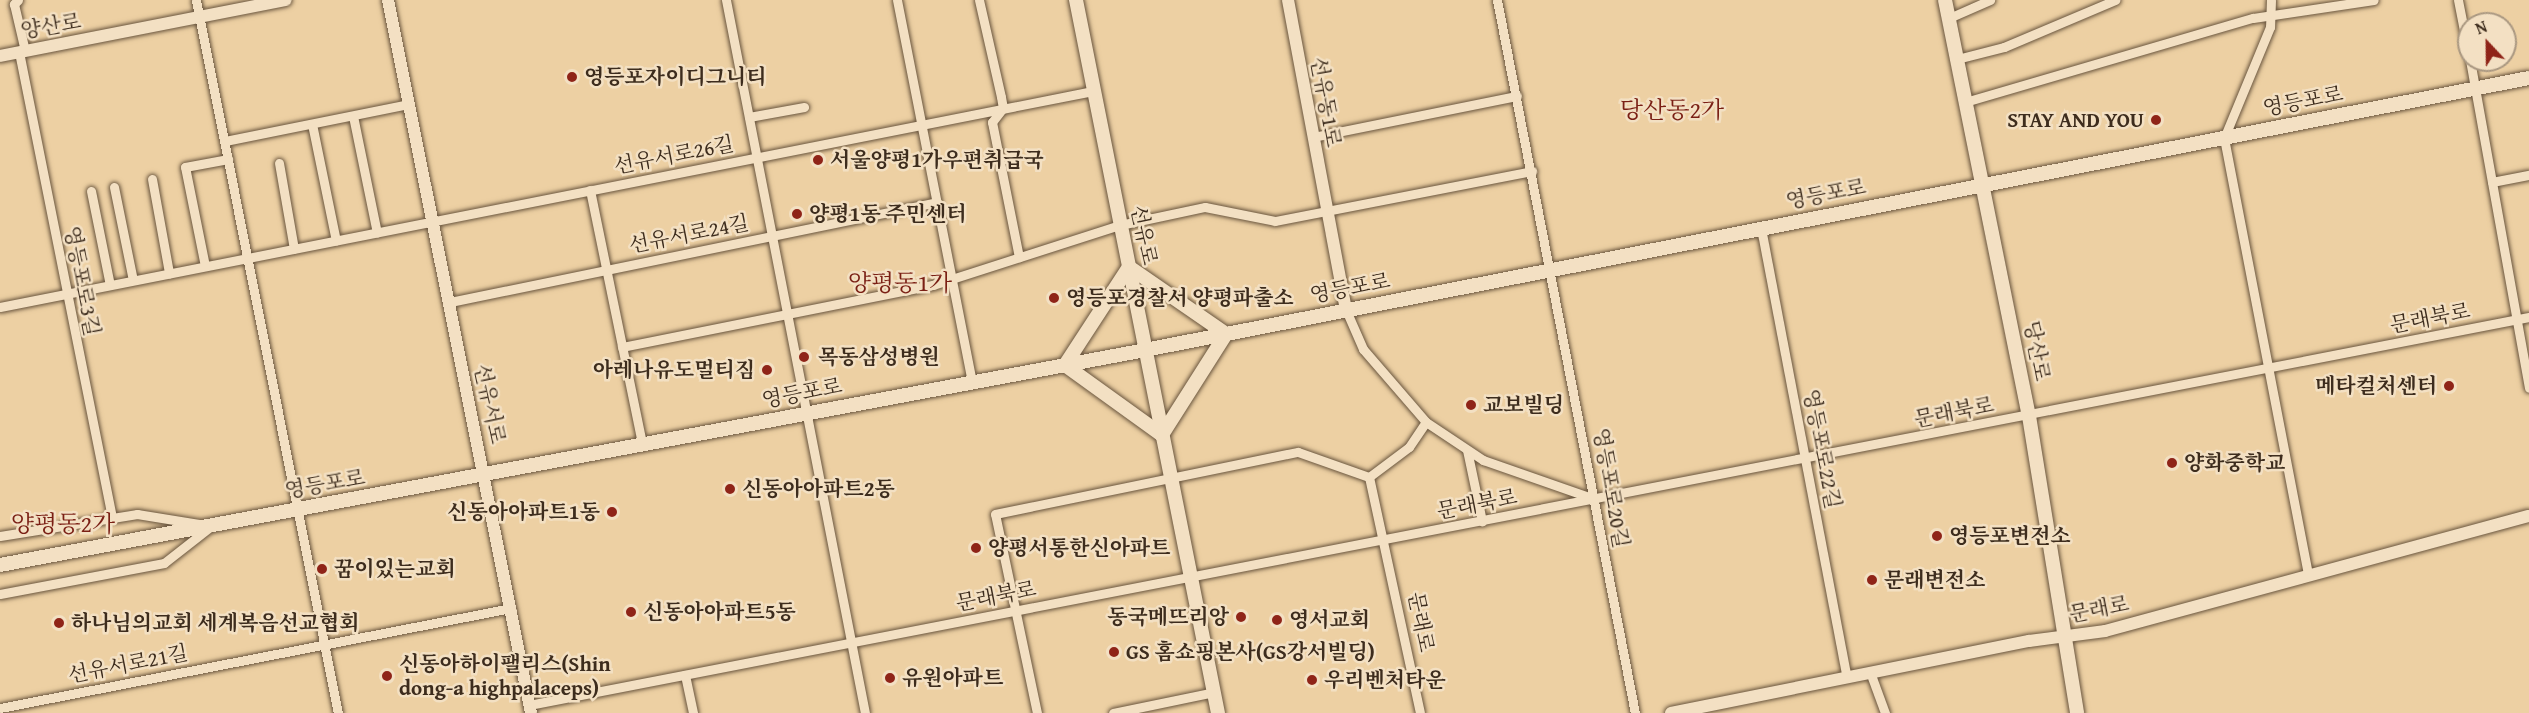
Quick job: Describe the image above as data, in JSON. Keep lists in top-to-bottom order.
{
  "streets": {
    "main road": ["영등포로", "선유로", "당산로"],
    "street": [
      "양산로",
      "선유동1로",
      "선유서로26길",
      "선유서로24길",
      "영등포로3길",
      "문래북로",
      "선유서로",
      "영등포로22길",
      "영등포로20길",
      "문래로",
      "선유서로21길"
    ]
  },
  "crossings": [
    ["양산로", "영등포로3길"],
    ["영등포로", "선유동1로"],
    ["영등포로", "선유로"],
    ["영등포로", "당산로"],
    ["영등포로", "선유서로"],
    ["영등포로", "영등포로22길"],
    ["영등포로", "영등포로20길"],
    ["선유서로26길", "선유로"],
    ["선유서로26길", "영등포로3길"],
    ["선유서로26길", "선유서로"],
    ["선유서로24길", "선유서로"],
    ["선유로", "문래북로"],
    ["문래북로", "당산로"],
    ["문래북로", "선유서로"],
    ["문래북로", "영등포로22길"],
    ["문래북로", "영등포로20길"],
    ["문래북로", "문래로"],
    ["당산로", "문래로"],
    ["선유서로", "선유서로21길"],
    ["영등포로22길", "문래로"]
  ],
  "districts": ["당산동2가", "양평동1가", "양평동2가"],
  "places": [
    "영등포자이디그니티",
    "STAY AND YOU",
    "서울양평1가우편취급국",
    "양평1동 주민센터",
    "영등포경찰서 양평파출소",
    "목동삼성병원",
    "아레나유도멀티짐",
    "메타컬처센터",
    "교보빌딩",
    "양화중학교",
    "신동아아파트2동",
    "신동아아파트1동",
    "영등포변전소",
    "양평서통한신아파트",
    "꿈이있는교회",
    "문래변전소",
    "신동아아파트5동",
    "동국메뜨리앙",
    "영서교회",
    "하나님의교회 세계복음선교협회",
    "GS 홈쇼핑본사(GS강서빌딩)",
    "신동아하이팰리스(Shin dong-a highpalaceps)",
    "유원아파트",
    "우리벤처타운"
  ],
  "north": "top"
}
